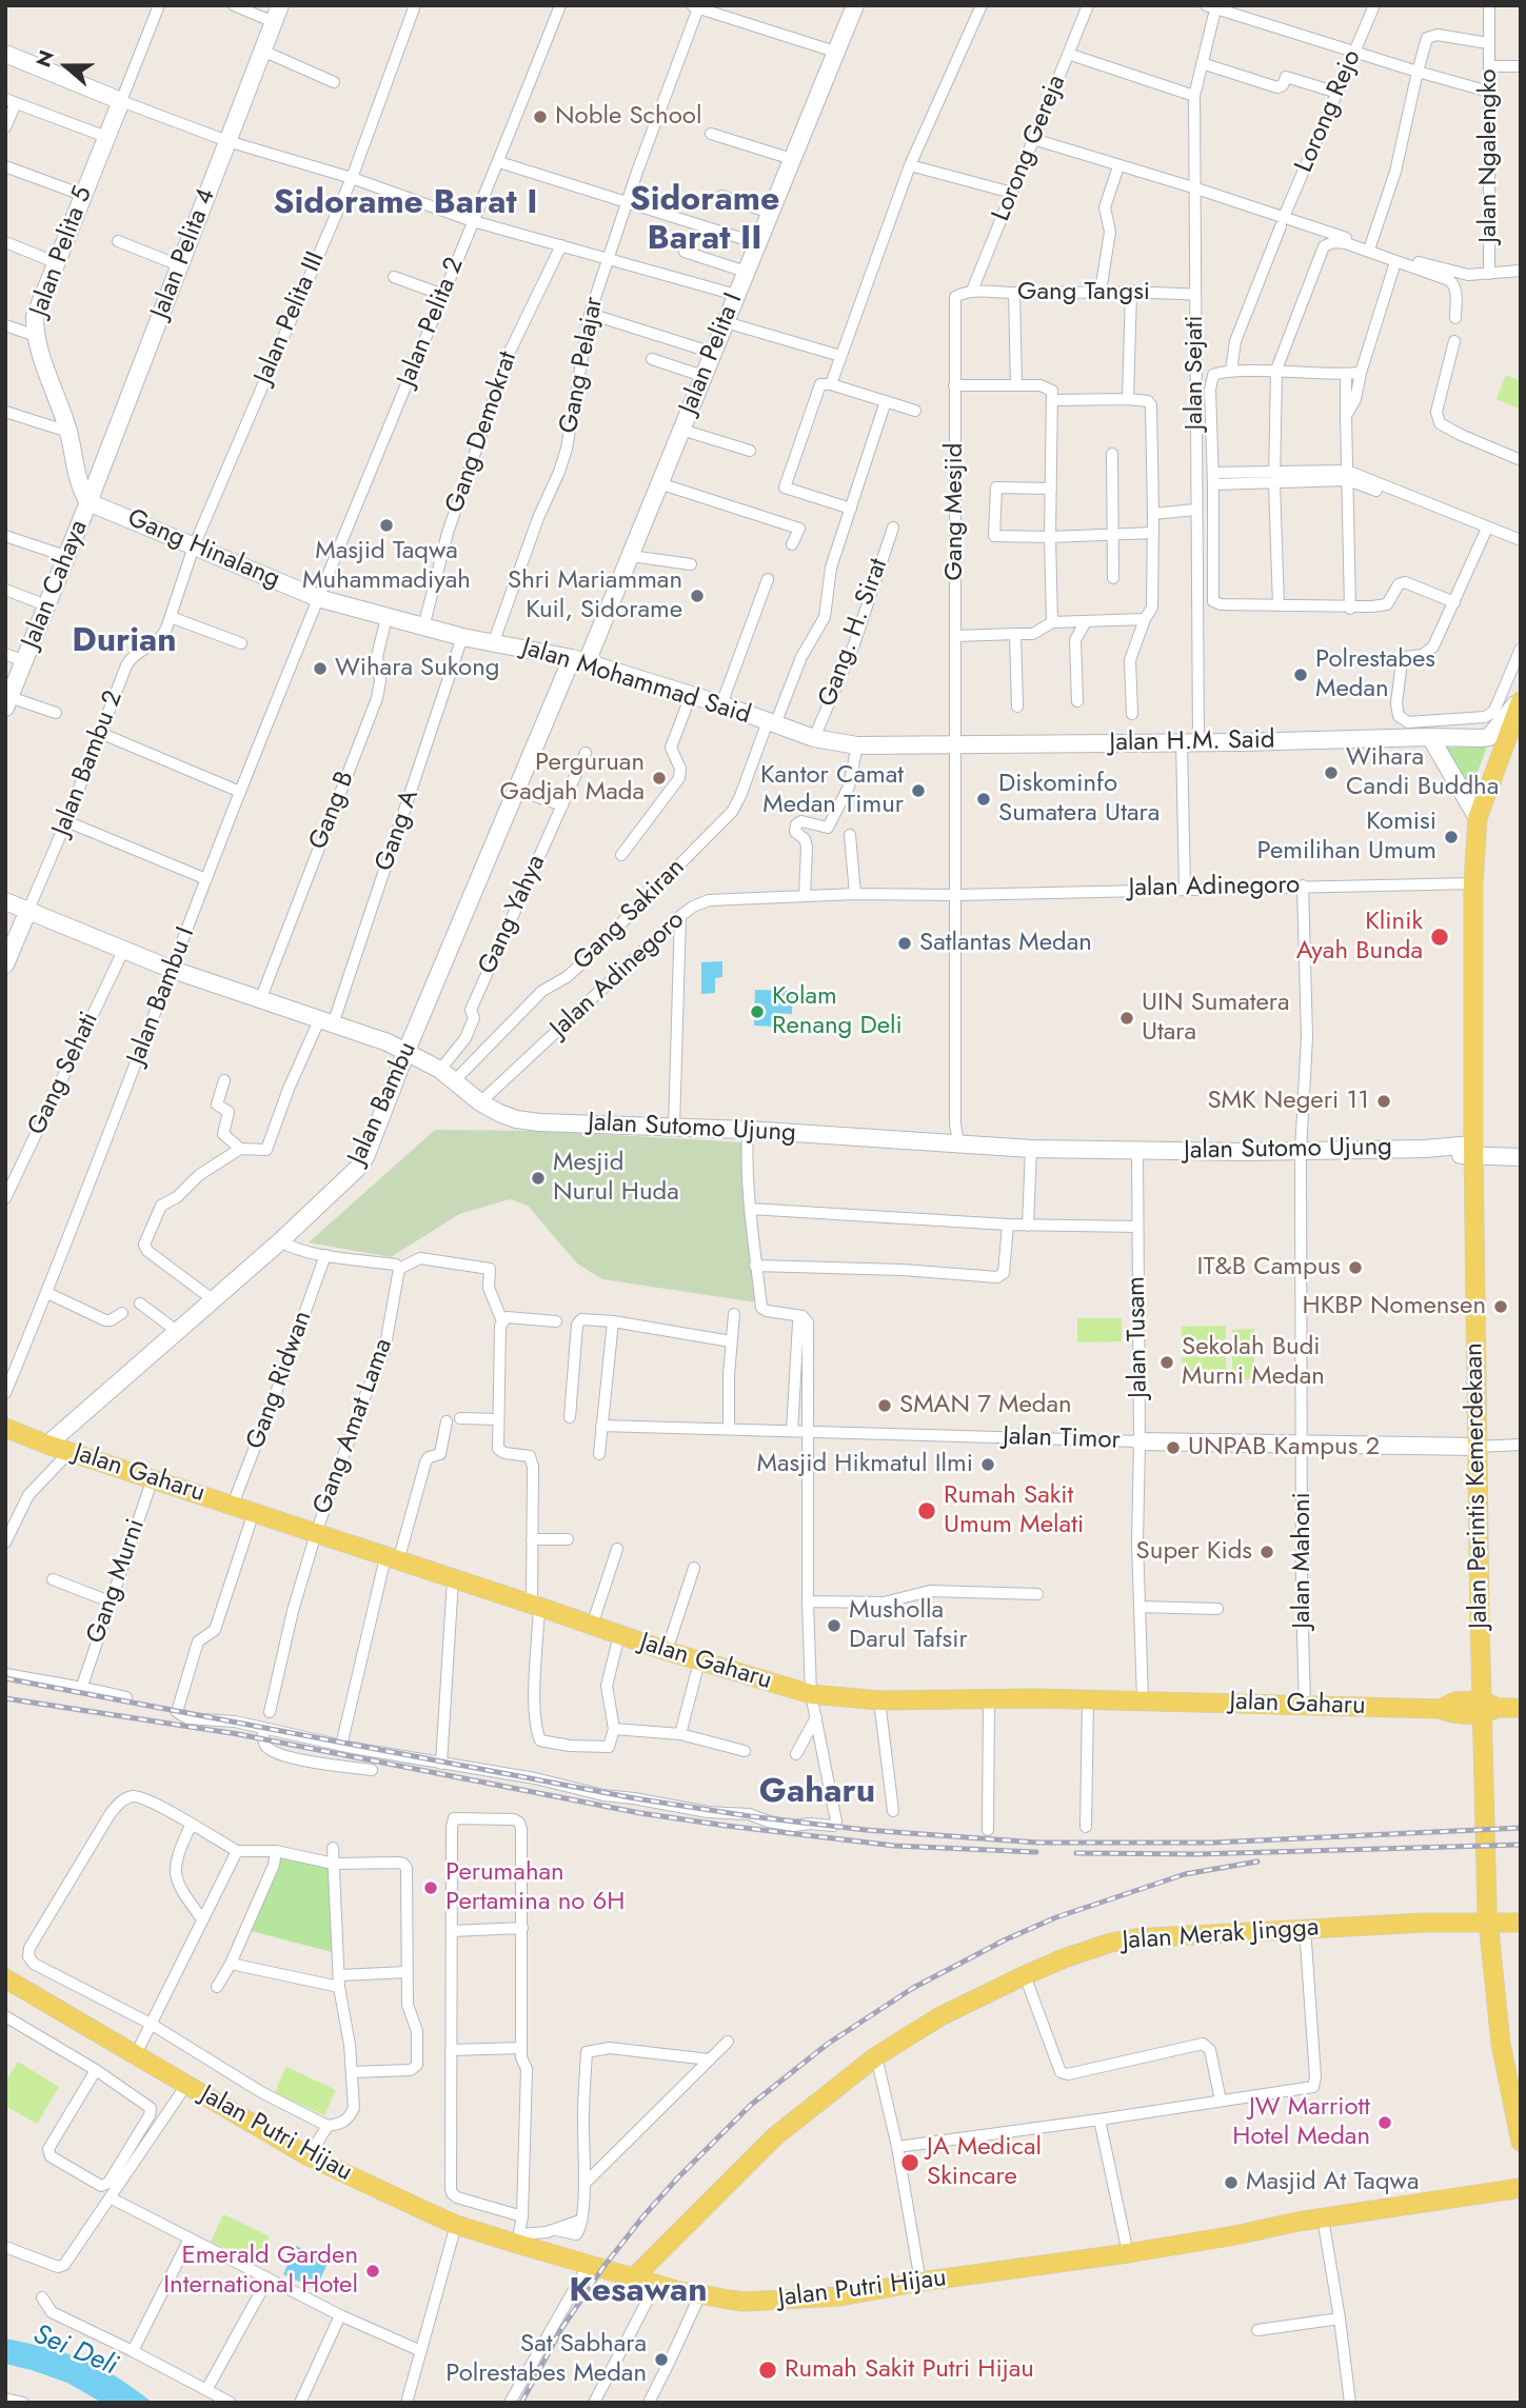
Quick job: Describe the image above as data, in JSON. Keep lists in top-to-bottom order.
{
  "streets": {
    "main road": [
      "Jalan Gaharu",
      "Jalan Perintis Kemerdekaan",
      "Jalan Merak Jingga",
      "Jalan Putri Hijau"
    ],
    "street": [
      "Lorong Rejo",
      "Lorong Gereja",
      "Jalan Ngalengko",
      "Jalan Pelita 5",
      "Jalan Pelita 4",
      "Gang Tangsi",
      "Jalan Pelita III",
      "Jalan Pelita 2",
      "Jalan Pelita I",
      "Gang Pelajar",
      "Jalan Sejati",
      "Gang Demokrat",
      "Gang Mesjid",
      "Gang Hinalang",
      "Jalan Cahaya",
      "Gang. H. Sirat",
      "Jalan Mohammad Said",
      "Jalan H.M. Said",
      "Jalan Bambu 2",
      "Gang B",
      "Gang A",
      "Jalan Adinegoro",
      "Gang Yahya",
      "Gang Sakiran",
      "Jalan Bambu I",
      "Gang Sehati",
      "Jalan Bambu",
      "Jalan Sutomo Ujung",
      "Jalan Tusam",
      "Gang Ridwan",
      "Gang Amat Lama",
      "Jalan Timor",
      "Jalan Mahoni",
      "Gang Murni"
    ]
  },
  "crossings": [
    ["Lorong Gereja", "Gang Tangsi"],
    ["Lorong Gereja", "Gang Mesjid"],
    ["Jalan Pelita 5", "Jalan Pelita 4"],
    ["Jalan Pelita 5", "Gang Hinalang"],
    ["Jalan Pelita 5", "Jalan Cahaya"],
    ["Jalan Pelita 4", "Gang Hinalang"],
    ["Jalan Pelita 4", "Jalan Cahaya"],
    ["Gang Tangsi", "Jalan Sejati"],
    ["Gang Tangsi", "Gang Mesjid"],
    ["Jalan Pelita III", "Gang Hinalang"],
    ["Jalan Pelita III", "Jalan Bambu 2"],
    ["Jalan Pelita 2", "Gang Hinalang"],
    ["Jalan Pelita 2", "Jalan Mohammad Said"],
    ["Jalan Pelita 2", "Jalan Bambu I"],
    ["Jalan Pelita I", "Jalan Mohammad Said"],
    ["Jalan Pelita I", "Jalan Bambu"],
    ["Gang Pelajar", "Jalan Mohammad Said"],
    ["Jalan Sejati", "Jalan H.M. Said"],
    ["Jalan Sejati", "Jalan Adinegoro"],
    ["Gang Demokrat", "Jalan Mohammad Said"],
    ["Gang Mesjid", "Jalan Mohammad Said"],
    ["Gang Mesjid", "Jalan H.M. Said"],
    ["Gang Mesjid", "Jalan Adinegoro"],
    ["Gang Hinalang", "Jalan Cahaya"],
    ["Gang Hinalang", "Jalan Mohammad Said"],
    ["Gang Hinalang", "Jalan Bambu 2"],
    ["Gang Hinalang", "Jalan Bambu I"],
    ["Gang. H. Sirat", "Jalan Mohammad Said"],
    ["Jalan Mohammad Said", "Jalan H.M. Said"],
    ["Jalan Mohammad Said", "Gang B"],
    ["Jalan Mohammad Said", "Gang A"],
    ["Jalan Mohammad Said", "Gang Sakiran"],
    ["Jalan Mohammad Said", "Jalan Bambu I"],
    ["Jalan Mohammad Said", "Jalan Bambu"],
    ["Jalan H.M. Said", "Jalan Perintis Kemerdekaan"],
    ["Jalan Bambu 2", "Jalan Sutomo Ujung"],
    ["Gang B", "Jalan Sutomo Ujung"],
    ["Gang A", "Jalan Bambu"],
    ["Gang A", "Jalan Sutomo Ujung"],
    ["Jalan Adinegoro", "Jalan Sutomo Ujung"],
    ["Jalan Adinegoro", "Jalan Perintis Kemerdekaan"],
    ["Jalan Adinegoro", "Jalan Mahoni"],
    ["Gang Yahya", "Jalan Sutomo Ujung"],
    ["Gang Sakiran", "Jalan Sutomo Ujung"],
    ["Jalan Bambu I", "Jalan Sutomo Ujung"],
    ["Gang Sehati", "Jalan Sutomo Ujung"],
    ["Jalan Bambu", "Jalan Sutomo Ujung"],
    ["Jalan Bambu", "Jalan Gaharu"],
    ["Jalan Sutomo Ujung", "Jalan Tusam"],
    ["Jalan Sutomo Ujung", "Jalan Perintis Kemerdekaan"],
    ["Jalan Sutomo Ujung", "Jalan Mahoni"],
    ["Jalan Tusam", "Jalan Timor"],
    ["Jalan Tusam", "Jalan Gaharu"],
    ["Gang Ridwan", "Jalan Gaharu"],
    ["Gang Amat Lama", "Jalan Gaharu"],
    ["Jalan Timor", "Jalan Perintis Kemerdekaan"],
    ["Jalan Timor", "Jalan Mahoni"],
    ["Jalan Gaharu", "Jalan Perintis Kemerdekaan"],
    ["Jalan Gaharu", "Jalan Mahoni"],
    ["Jalan Gaharu", "Gang Murni"],
    ["Jalan Perintis Kemerdekaan", "Jalan Merak Jingga"],
    ["Jalan Merak Jingga", "Jalan Putri Hijau"]
  ],
  "districts": [
    "Sidorame Barat II",
    "Sidorame Barat I",
    "Durian",
    "Gaharu",
    "Kesawan"
  ],
  "water": ["Sei Deli"],
  "places": [
    "Noble School",
    "Masjid Taqwa Muhammadiyah",
    "Shri Mariamman Kuil, Sidorame",
    "Wihara Sukong",
    "Polrestabes Medan",
    "Wihara Candi Buddha",
    "Perguruan Gadjah Mada",
    "Kantor Camat Medan Timur",
    "Diskominfo Sumatera Utara",
    "Komisi Pemilihan Umum",
    "Klinik Ayah Bunda",
    "Satlantas Medan",
    "Kolam Renang Deli",
    "UIN Sumatera Utara",
    "SMK Negeri 11",
    "Mesjid Nurul Huda",
    "IT&B Campus",
    "HKBP Nomensen",
    "Sekolah Budi Murni Medan",
    "SMAN 7 Medan",
    "UNPAB Kampus 2",
    "Masjid Hikmatul Ilmi",
    "Rumah Sakit Umum Melati",
    "Super Kids",
    "Musholla Darul Tafsir",
    "Perumahan Pertamina no 6H",
    "JW Marriott Hotel Medan",
    "JA Medical Skincare",
    "Masjid At Taqwa",
    "Emerald Garden International Hotel",
    "Sat Sabhara Polrestabes Medan",
    "Rumah Sakit Putri Hijau"
  ],
  "north": "left"
}
